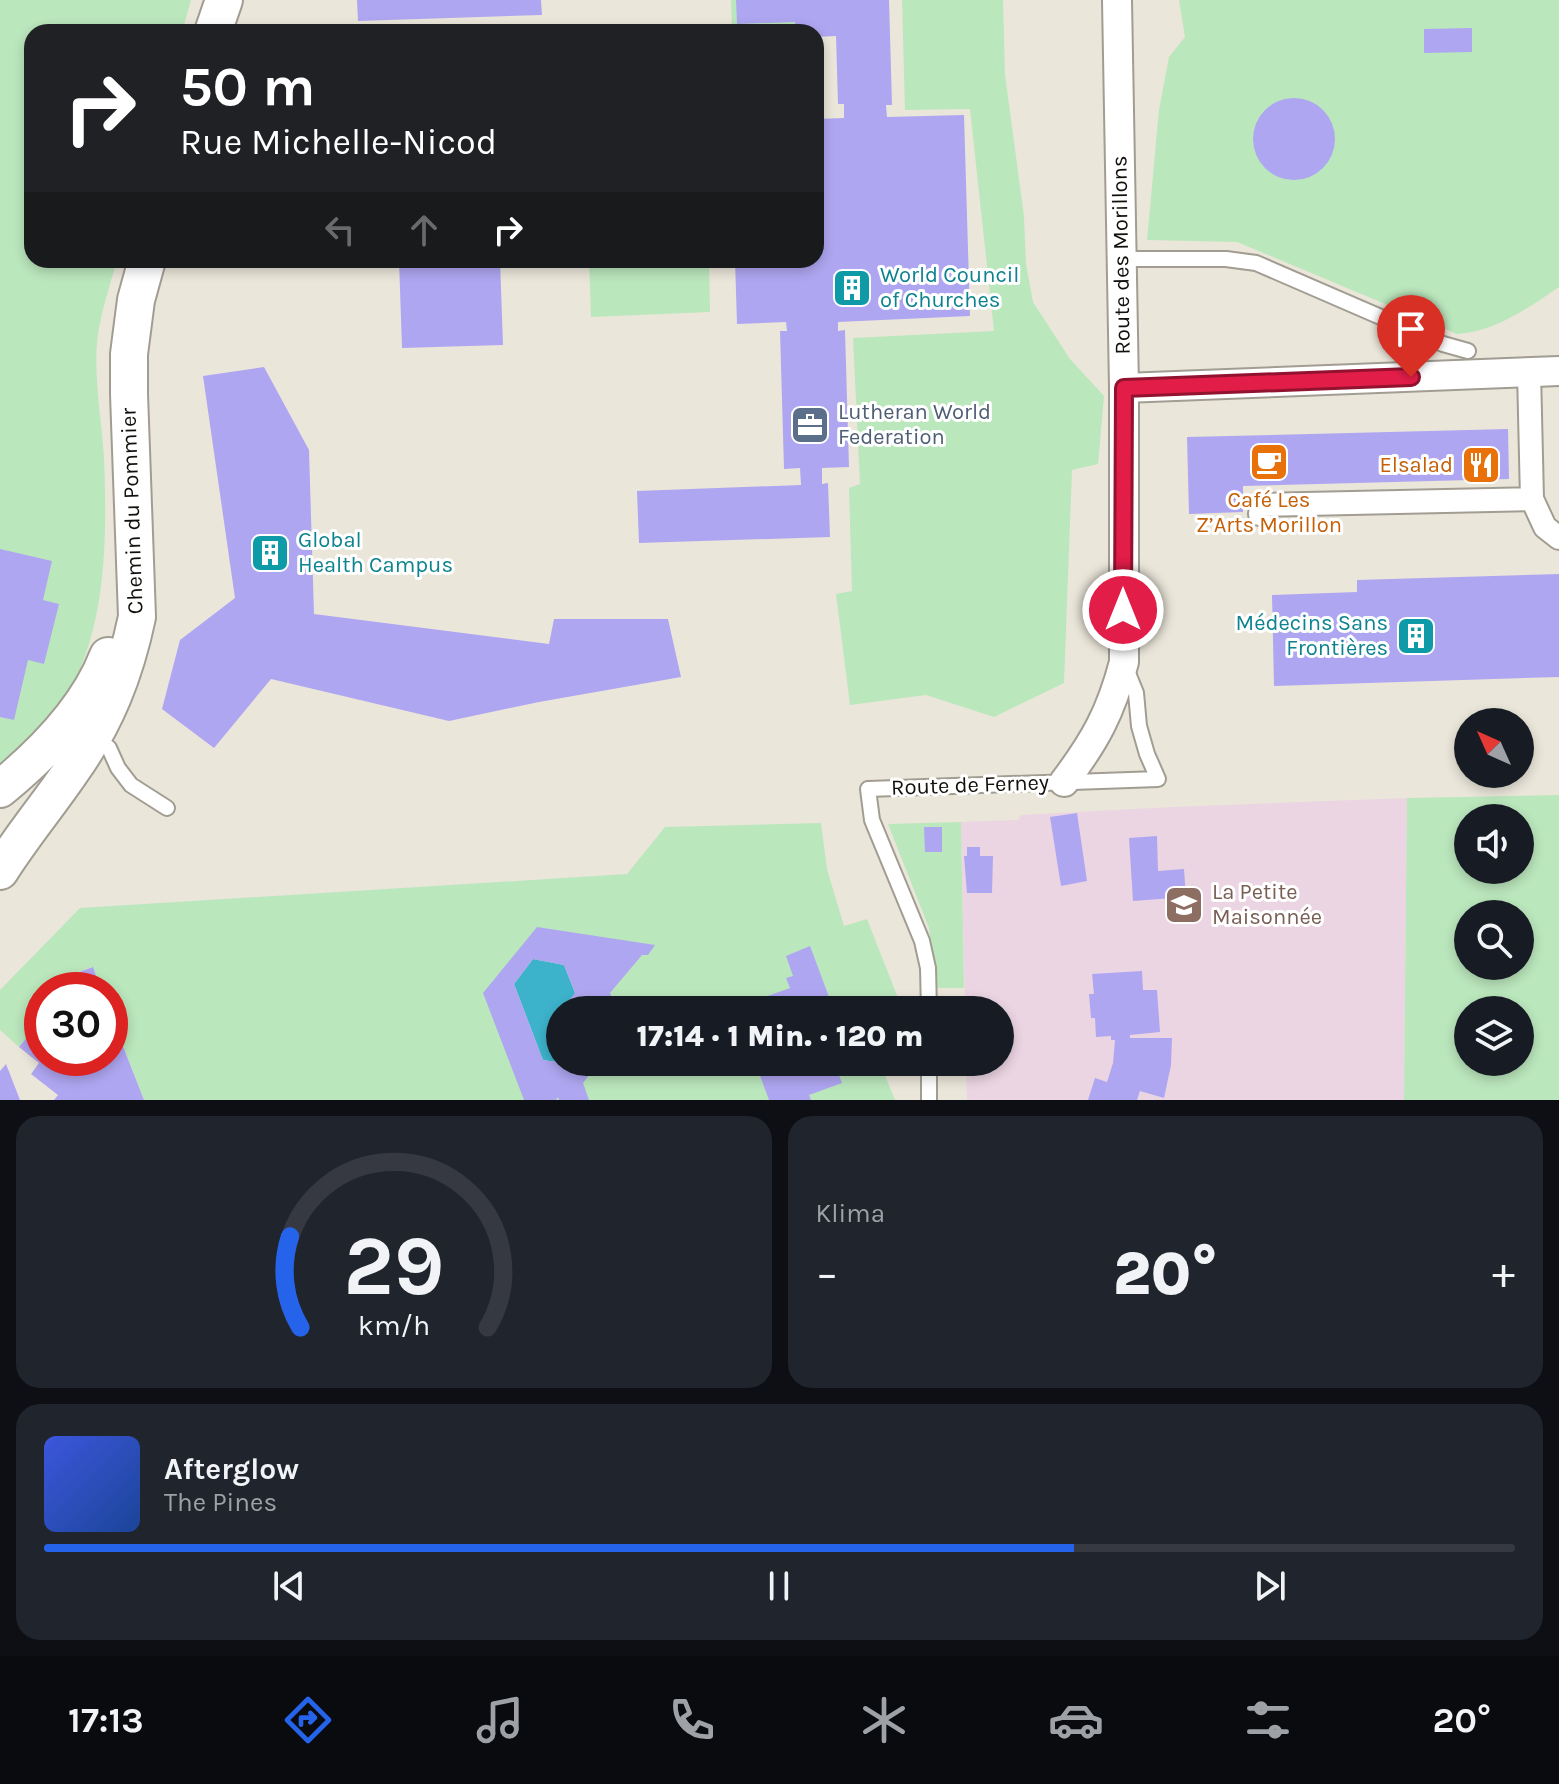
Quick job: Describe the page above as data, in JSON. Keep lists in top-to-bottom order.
{
  "streets": {
    "street": ["Route des Morillons", "Chemin du Pommier"],
    "lane": ["Route de Ferney"]
  },
  "crossings": [
    ["Route des Morillons", "Route de Ferney"]
  ],
  "places": {
    "building": ["World Council of Churches", "Global Health Campus", "Médecins Sans Frontières"],
    "office": ["Lutheran World Federation"],
    "cafe": ["Café Les Z’Arts Morillon"],
    "restaurant": ["Elsalad"],
    "school or university": ["La Petite Maisonnée"]
  },
  "north": "top left",
  "page": {
    "turn": ["50 m", "Rue Michelle-Nicod"],
    "limit": "30",
    "trip": "17:14 · 1 Min. · 120 m",
    "tile": "Klima",
    "heat": ["−", "20°", "+"],
    "song": ["Afterglow", "The Pines"],
    "tabs": ["17:13", "20°"],
    "gauge": ["29", "km/h"]
  }
}
